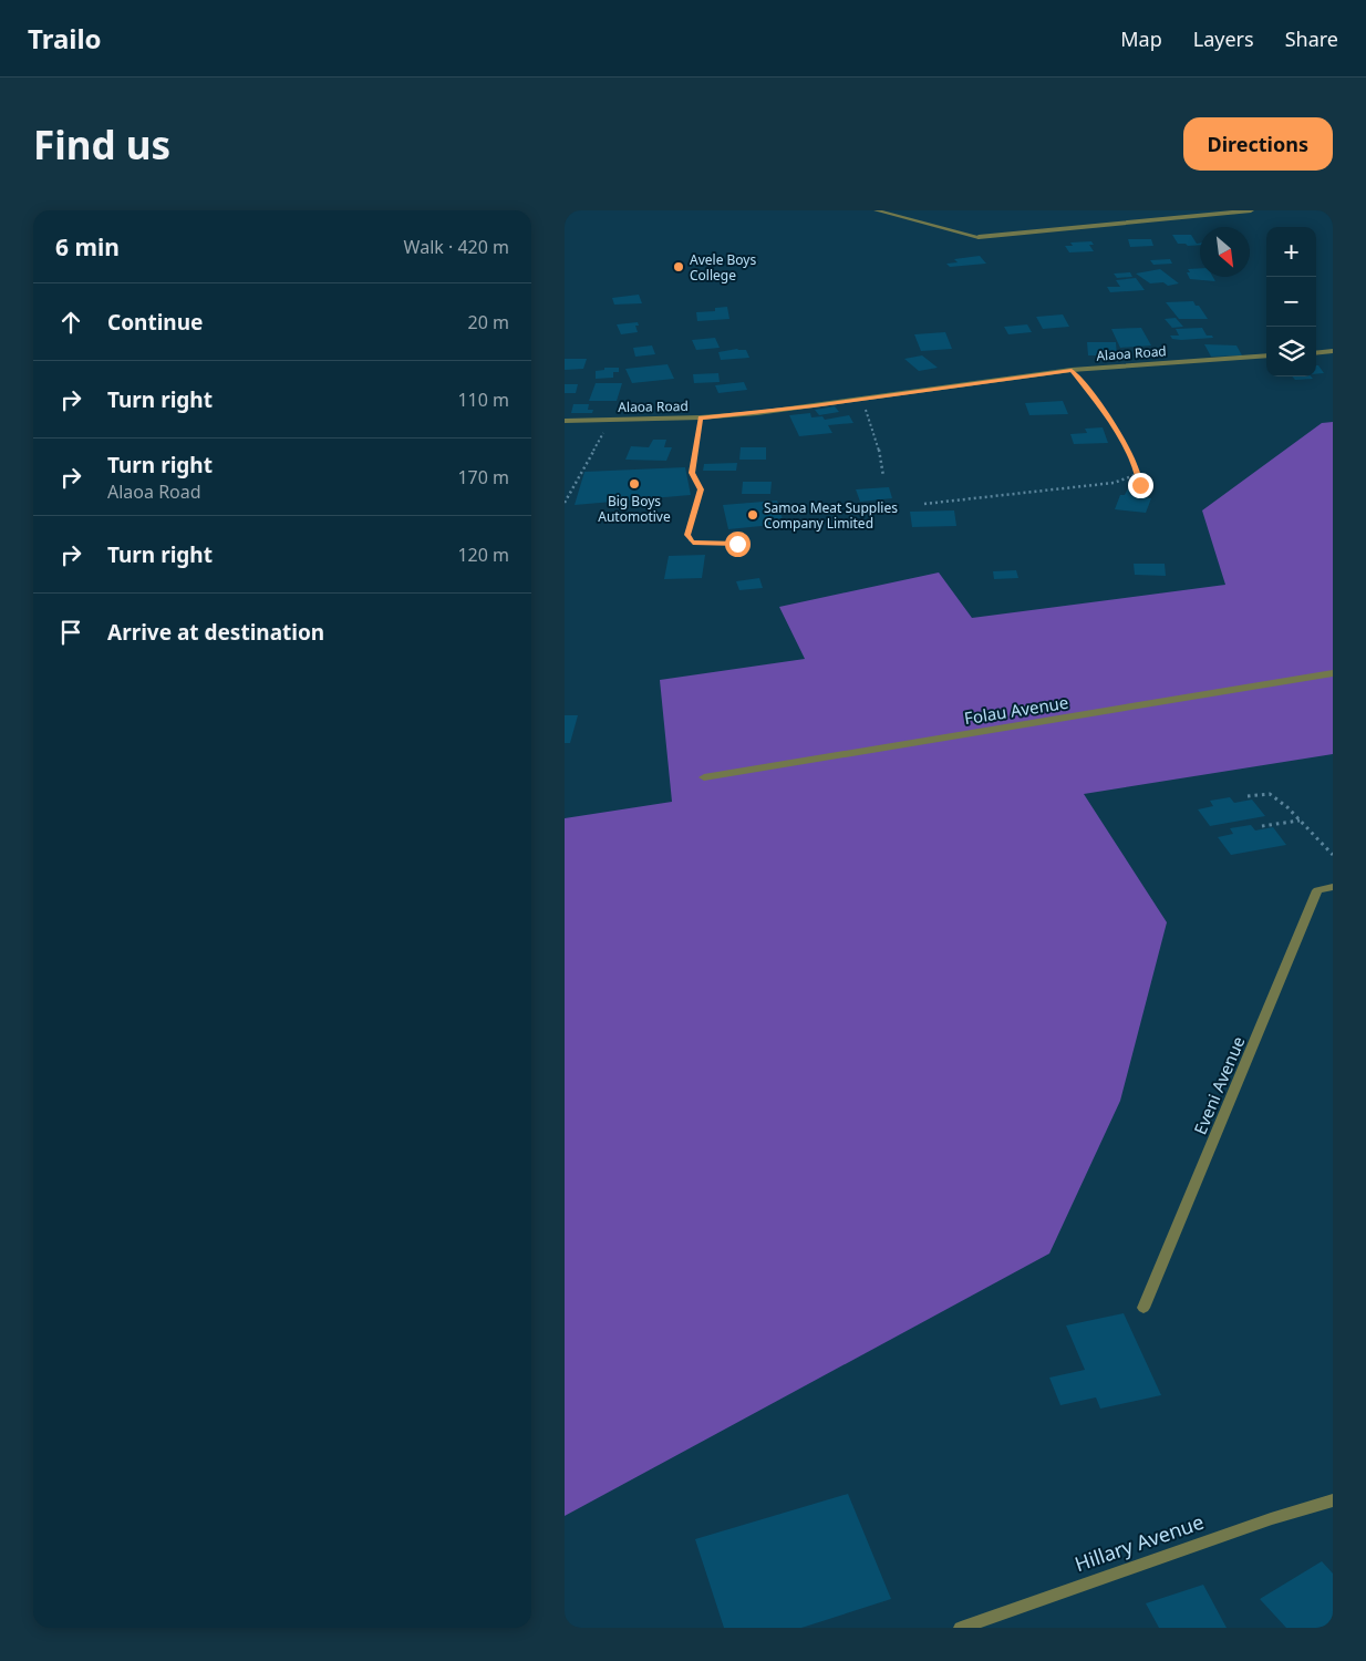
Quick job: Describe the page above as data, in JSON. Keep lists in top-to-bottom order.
{
  "streets": {
    "street": [
      "Alaoa Road",
      "Folau Avenue",
      "Eveni Avenue",
      "Hillary Avenue"
    ]
  },
  "places": ["Avele Boys College", "Big Boys Automotive", "Samoa Meat Supplies Company Limited"],
  "north": "bottom right",
  "page": {
    "header": "Trailo",
    "nav": ["Map", "Layers", "Share"],
    "buttons": "Directions",
    "title": "Find us",
    "heading": ["6 min", "Walk · 420 m"],
    "map_buttons": ["+", "−"],
    "list": [
      ["Continue", "20 m"],
      ["Turn right", "110 m"],
      ["Turn right", "Alaoa Road", "170 m"],
      ["Turn right", "120 m"],
      "Arrive at destination"
    ]
  }
}
